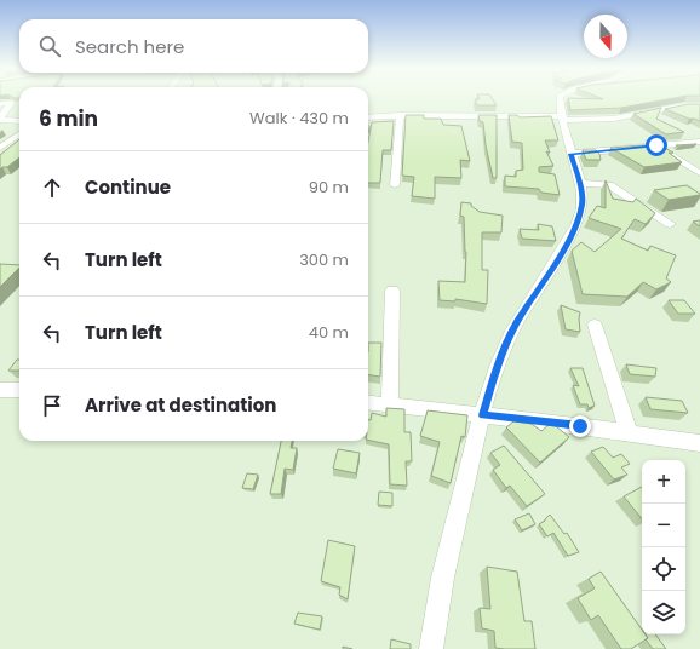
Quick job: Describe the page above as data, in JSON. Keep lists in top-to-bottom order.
{
  "north": "bottom",
  "page": {
    "search": "Search here",
    "heading": ["6 min", "Walk · 430 m"],
    "list": [
      ["Continue", "90 m"],
      ["Turn left", "300 m"],
      ["Turn left", "40 m"],
      "Arrive at destination"
    ],
    "map_buttons": ["+", "−"]
  }
}
